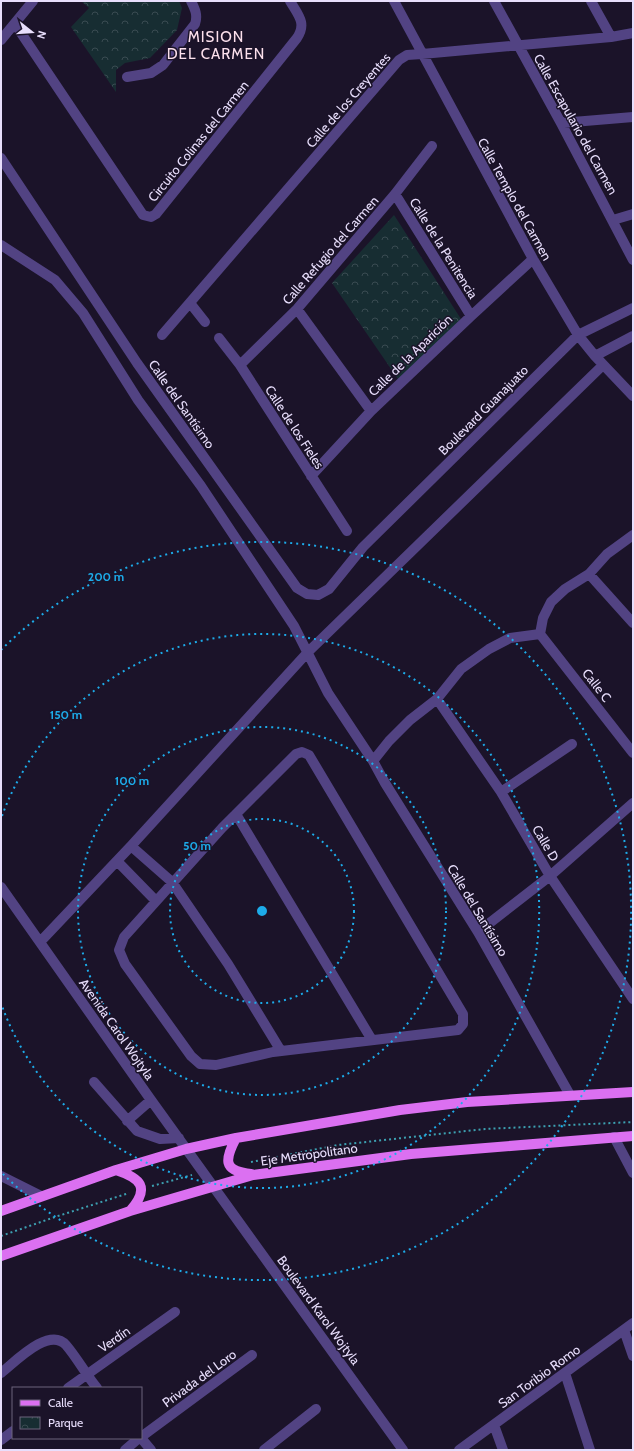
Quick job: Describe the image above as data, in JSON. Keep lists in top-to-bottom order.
{
  "streets": {
    "main road": ["Eje Metropolitano"],
    "street": [
      "Calle de los Creyentes",
      "Calle Escapulario del Carmen",
      "Circuito Colinas del Carmen",
      "Calle Templo del Carmen",
      "Calle de la Penitencia",
      "Calle Refugio del Carmen",
      "Calle de la Aparición",
      "Calle del Santísimo",
      "Boulevard Guanajuato",
      "Calle de los Fieles",
      "Calle C",
      "Calle D",
      "Avenida Carol Wojtyla",
      "Boulevard Karol Wojtyla",
      "Verdín",
      "San Toribio Romo",
      "Privada del Loro"
    ]
  },
  "crossings": [
    ["Calle de los Creyentes", "Calle Escapulario del Carmen"],
    ["Calle de los Creyentes", "Calle Templo del Carmen"],
    ["Calle Templo del Carmen", "Calle de la Aparición"],
    ["Calle Templo del Carmen", "Boulevard Guanajuato"],
    ["Calle de la Penitencia", "Calle Refugio del Carmen"],
    ["Calle de la Penitencia", "Calle de la Aparición"],
    ["Calle Refugio del Carmen", "Calle de los Fieles"],
    ["Calle de la Aparición", "Calle de los Fieles"],
    ["Calle del Santísimo", "Boulevard Guanajuato"],
    ["Calle del Santísimo", "Eje Metropolitano"],
    ["Avenida Carol Wojtyla", "Eje Metropolitano"],
    ["Avenida Carol Wojtyla", "Boulevard Karol Wojtyla"],
    ["Eje Metropolitano", "Boulevard Karol Wojtyla"]
  ],
  "districts": ["MISION DEL CARMEN"],
  "legend": ["Calle", "Parque"],
  "north": "right",
  "rings": [
    "200 m",
    "150 m",
    "100 m",
    "50 m"
  ]
}
